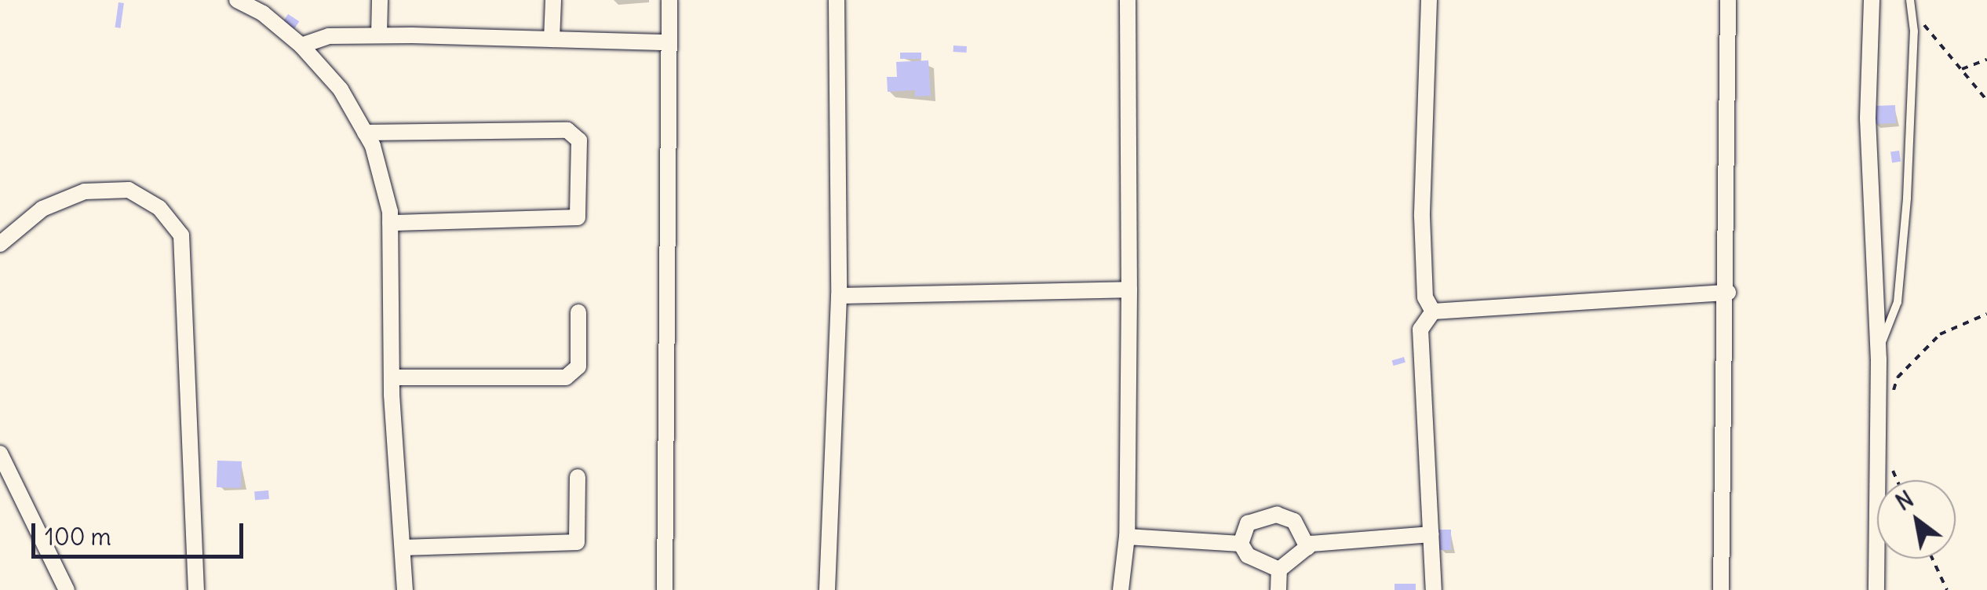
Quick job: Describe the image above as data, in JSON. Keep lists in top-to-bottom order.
{
  "scale_bar": "100 m",
  "north": "top left"
}
